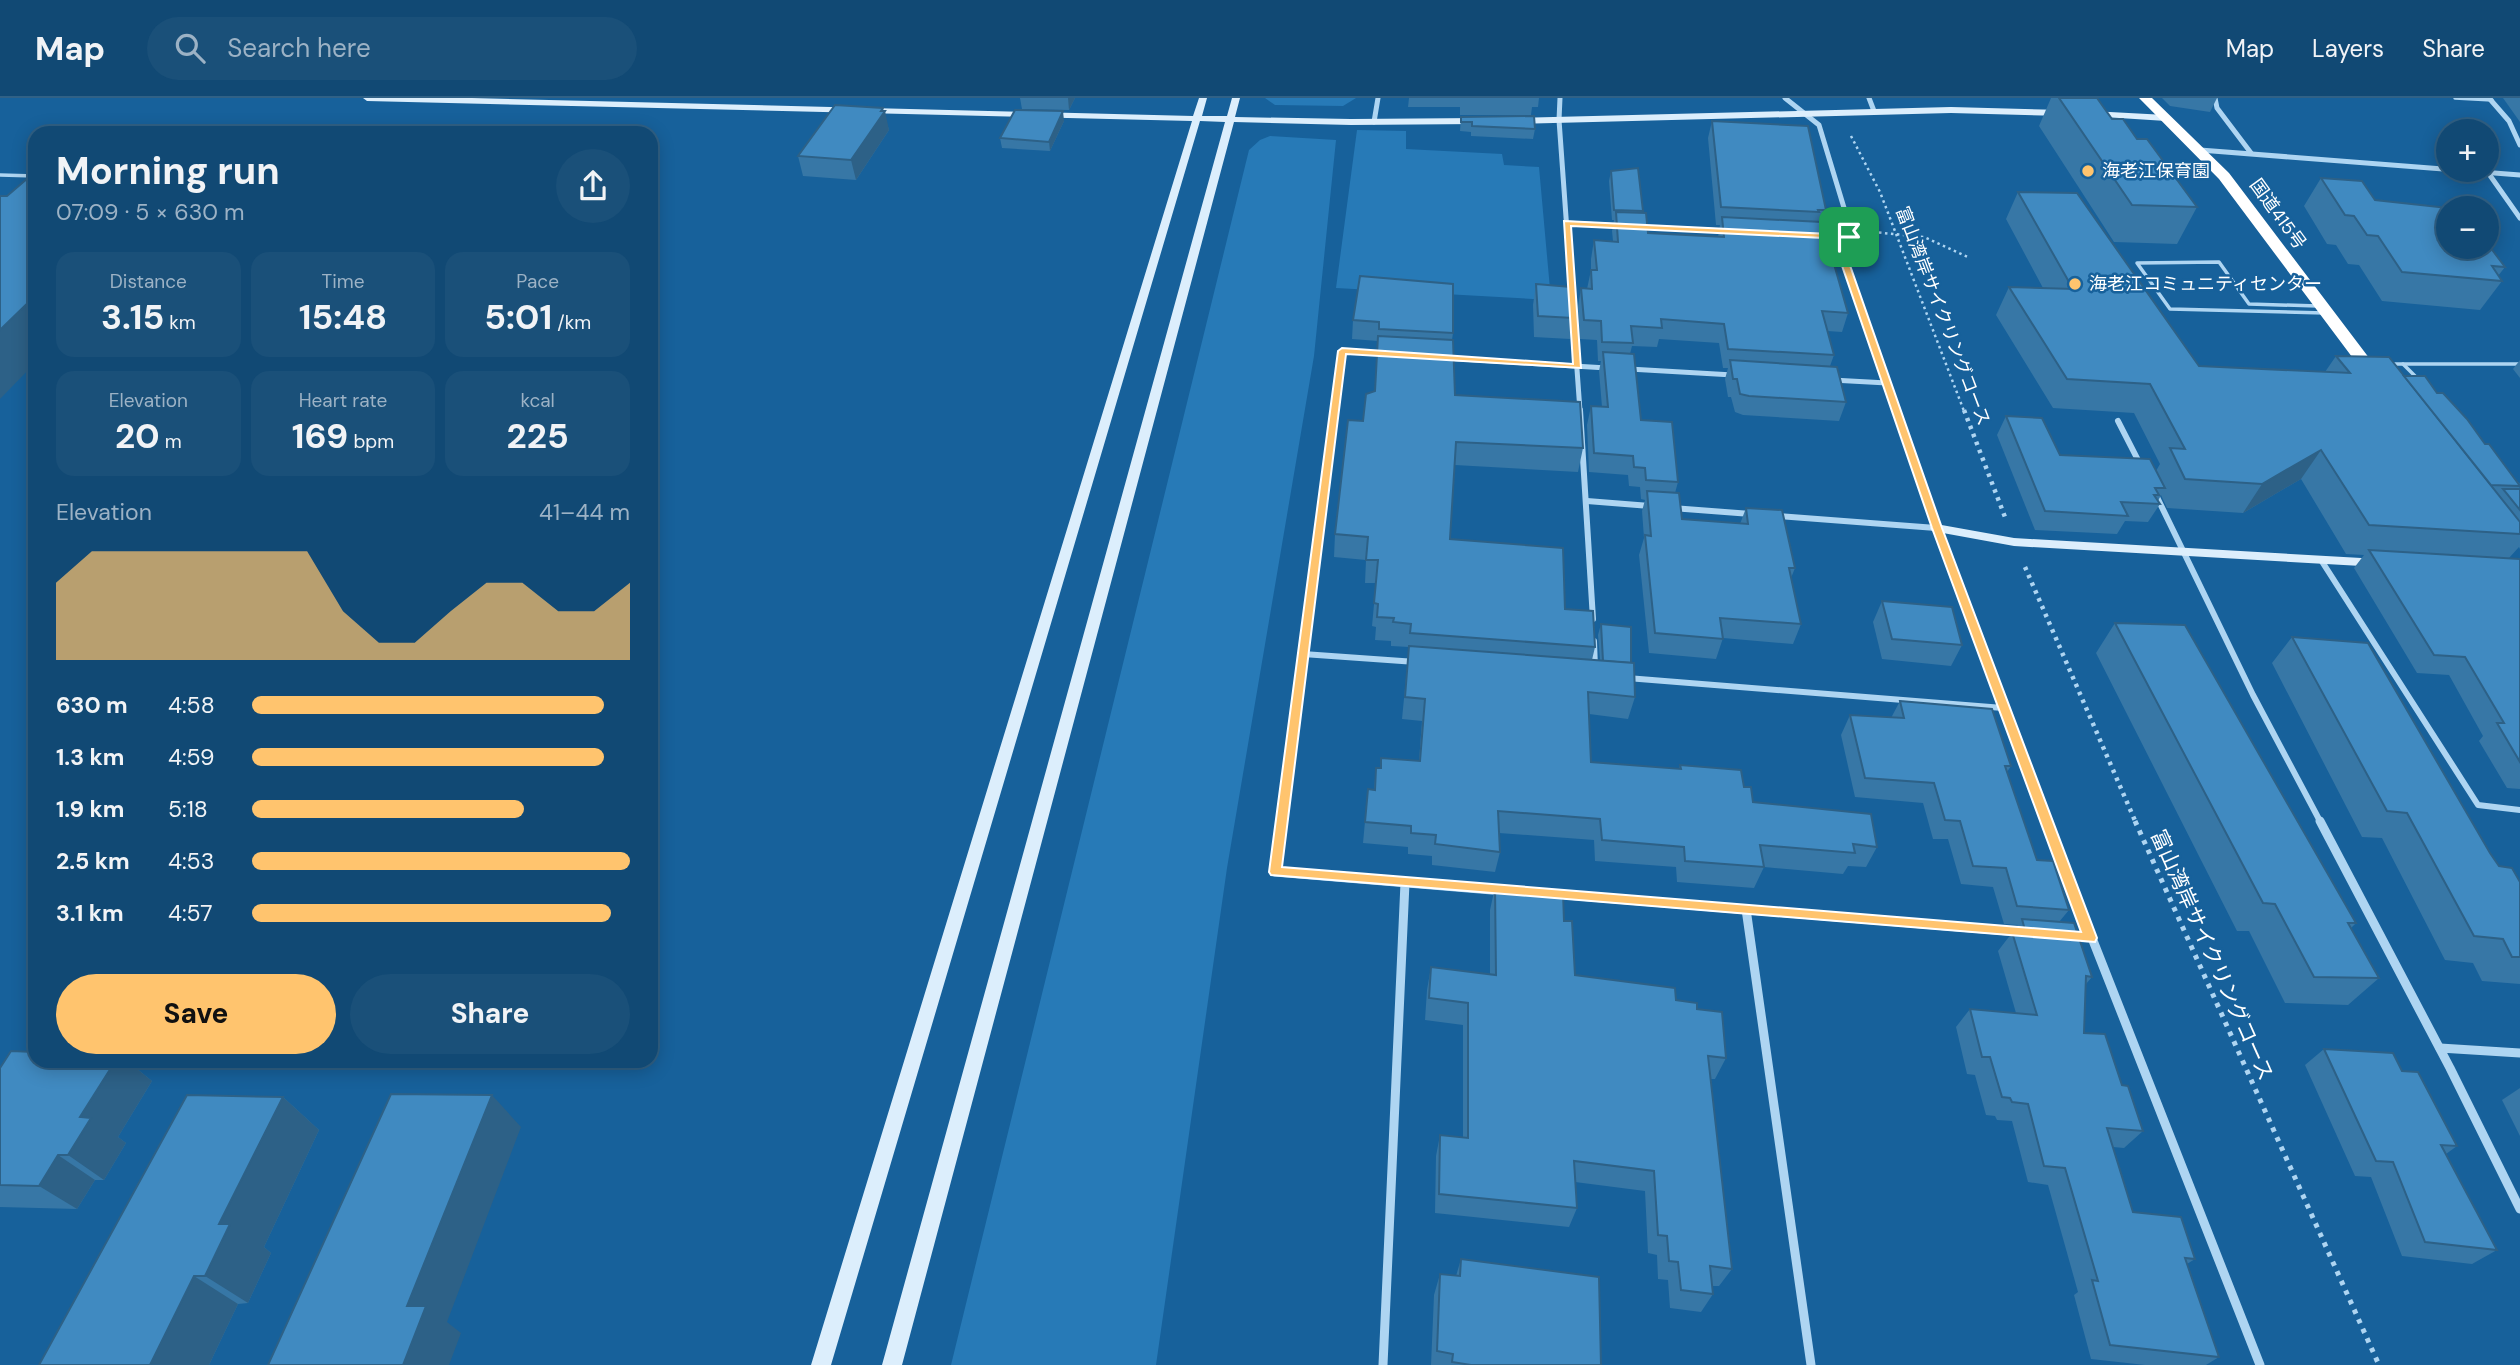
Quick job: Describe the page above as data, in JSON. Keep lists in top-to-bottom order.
{
  "streets": {
    "highway": ["国道415号"],
    "path": ["富山湾岸サイクリングコース"]
  },
  "places": ["海老江保育園", "海老江コミュニティセンター"],
  "page": {
    "header": "Map",
    "search": "Search here",
    "nav": ["Map", "Layers", "Share"],
    "map_buttons": ["+", "−"],
    "heading": ["Morning run", "07:09 · 5 × 630 m"],
    "stats": [
      ["Distance", "3.15 km"],
      ["Time", "15:48"],
      ["Pace", "5:01 /km"],
      ["Elevation", "20 m"],
      ["Heart rate", "169 bpm"],
      ["kcal", "225"]
    ],
    "chart": ["Elevation", "41–44 m"],
    "list": [
      {
        "name": "630 m",
        "note": "4:58"
      },
      {
        "name": "1.3 km",
        "note": "4:59"
      },
      {
        "name": "1.9 km",
        "note": "5:18"
      },
      {
        "name": "2.5 km",
        "note": "4:53"
      },
      {
        "name": "3.1 km",
        "note": "4:57"
      }
    ],
    "buttons": ["Save", "Share"]
  }
}
